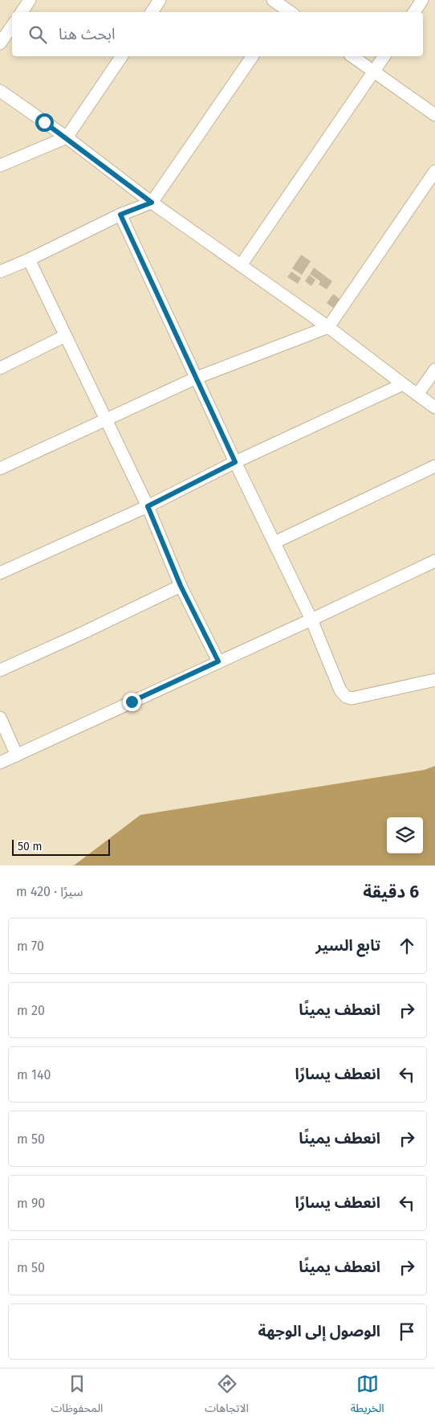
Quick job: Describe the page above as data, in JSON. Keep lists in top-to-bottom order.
{
  "scale_bar": "50 m",
  "page": {
    "search": "ابحث هنا",
    "scale": "50 m",
    "heading": ["6 دقيقة", "سيرًا · 420 m"],
    "list": [
      ["تابع السير", "70 m"],
      ["انعطف يمينًا", "20 m"],
      ["انعطف يسارًا", "140 m"],
      ["انعطف يمينًا", "50 m"],
      ["انعطف يسارًا", "90 m"],
      ["انعطف يمينًا", "50 m"],
      "الوصول إلى الوجهة"
    ],
    "nav": ["الخريطة", "الاتجاهات", "المحفوظات"]
  }
}
